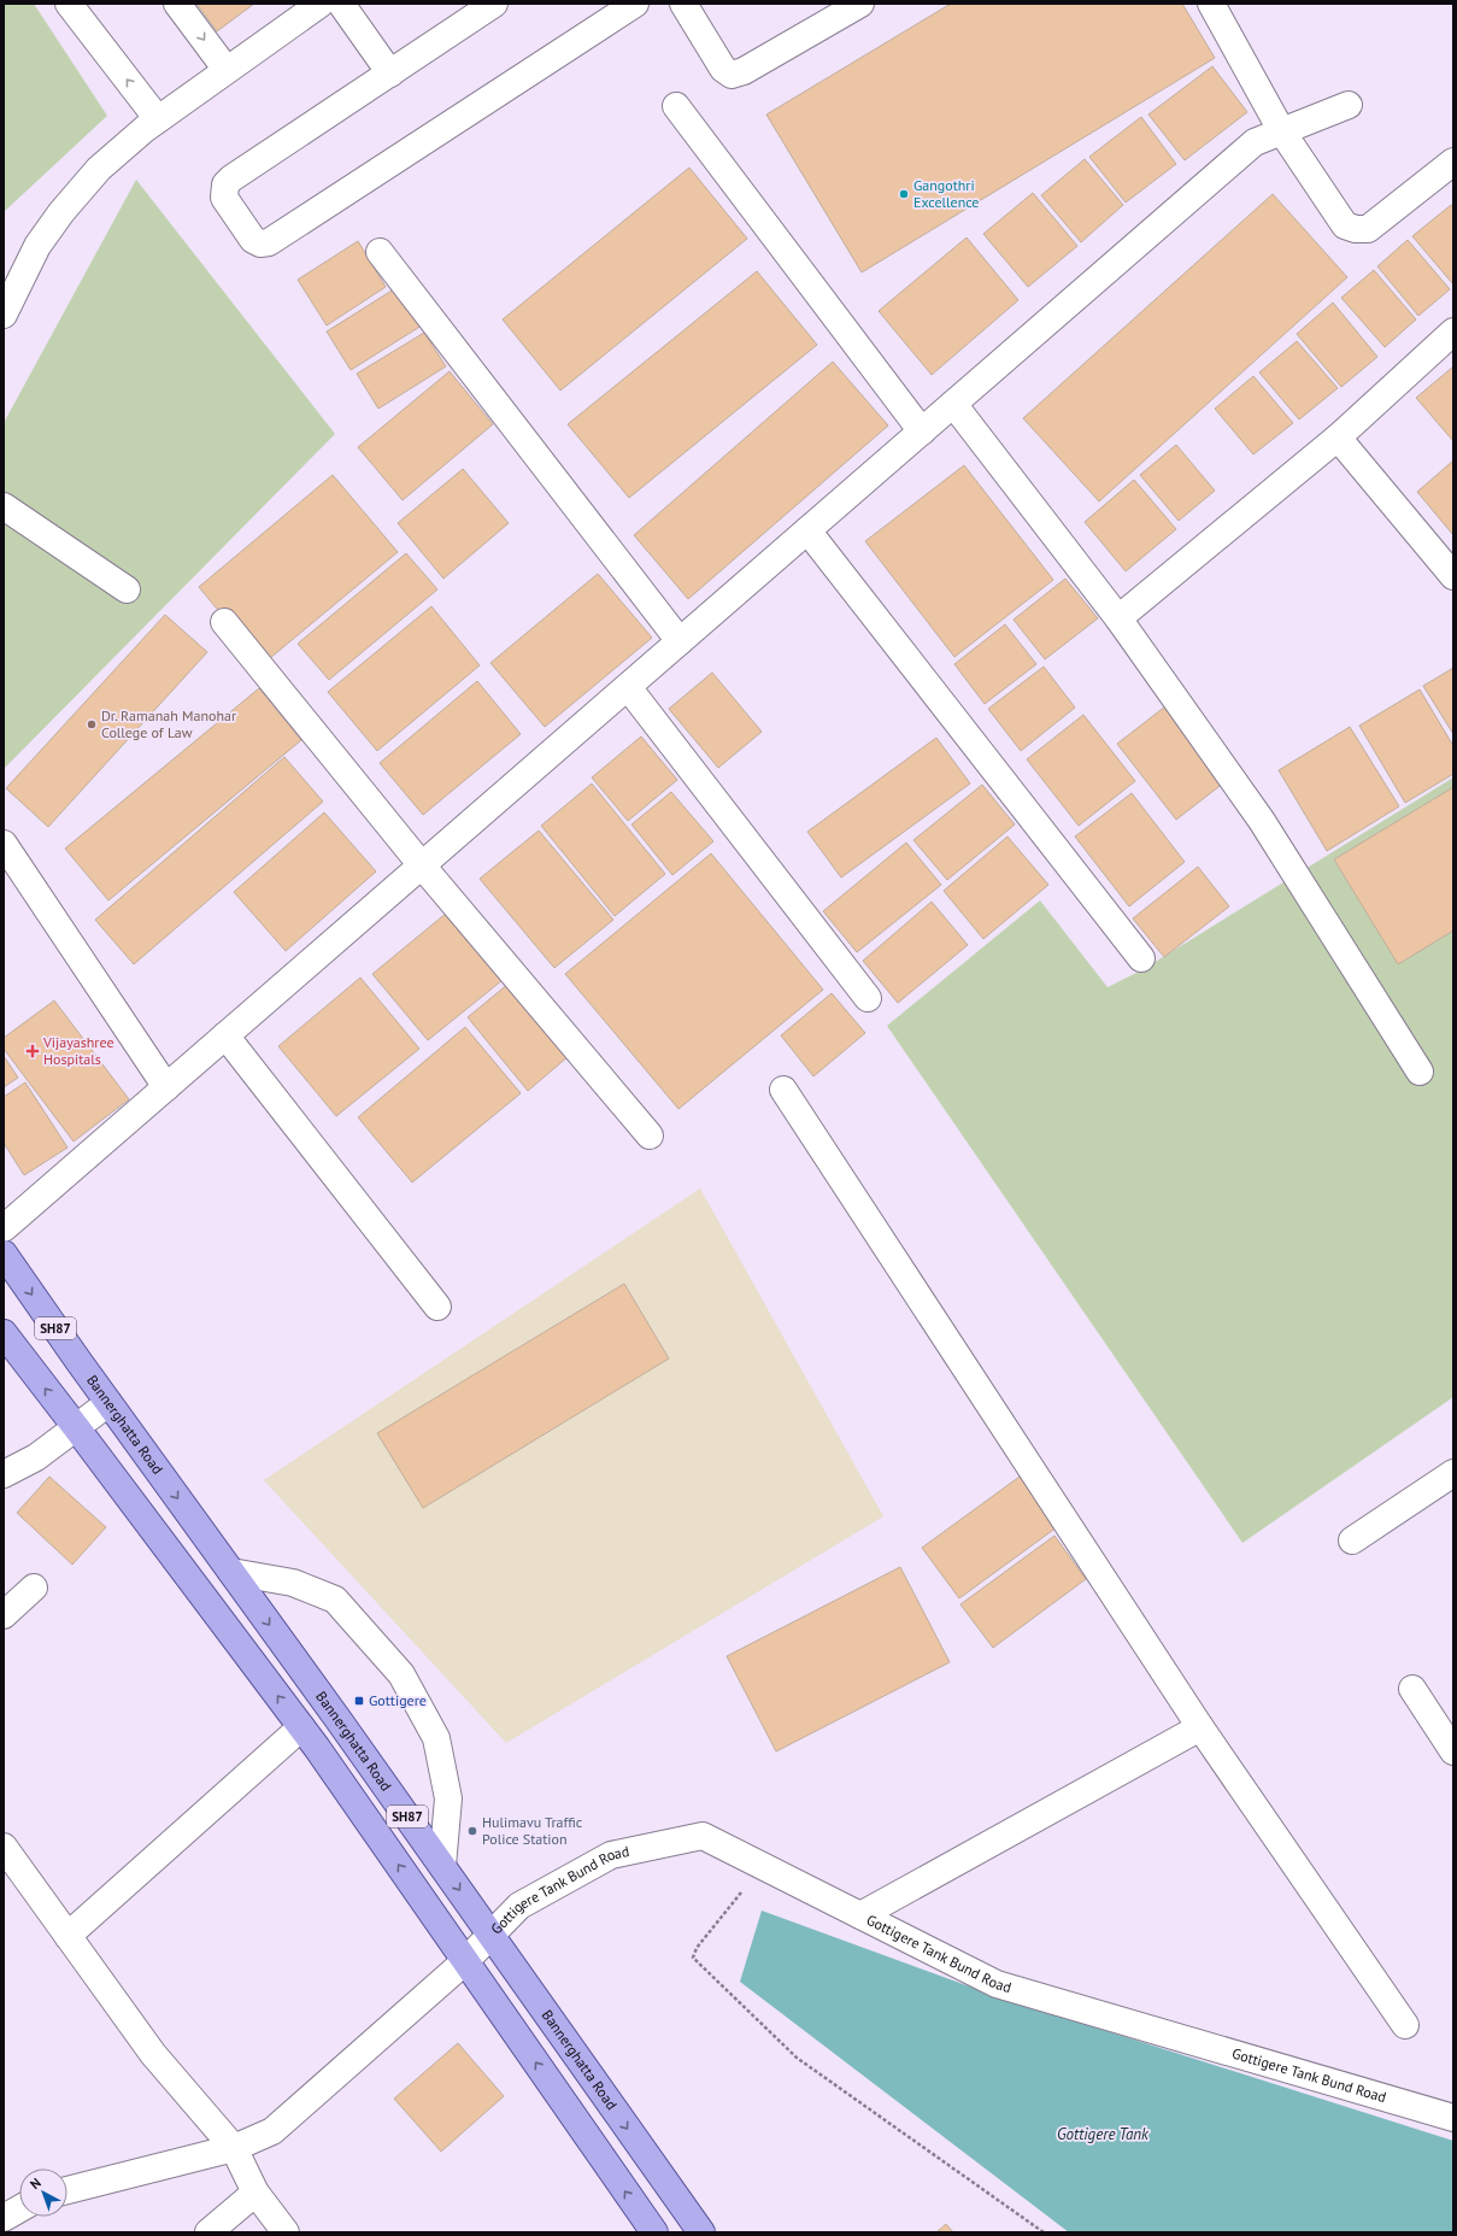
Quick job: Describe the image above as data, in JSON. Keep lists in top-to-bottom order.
{
  "streets": {
    "main road": ["SH87", "Bannerghatta Road"],
    "street": ["Gottigere Tank Bund Road"]
  },
  "crossings": [
    ["SH87", "Gottigere Tank Bund Road"],
    ["Bannerghatta Road", "Gottigere Tank Bund Road"]
  ],
  "water": ["Gottigere Tank"],
  "places": {
    "other": ["Gangothri Excellence", "Dr. Ramanah Manohar College of Law", "Hulimavu Traffic Police Station"],
    "health": ["Vijayashree Hospitals"],
    "transit": ["Gottigere"]
  },
  "north": "top left"
}
